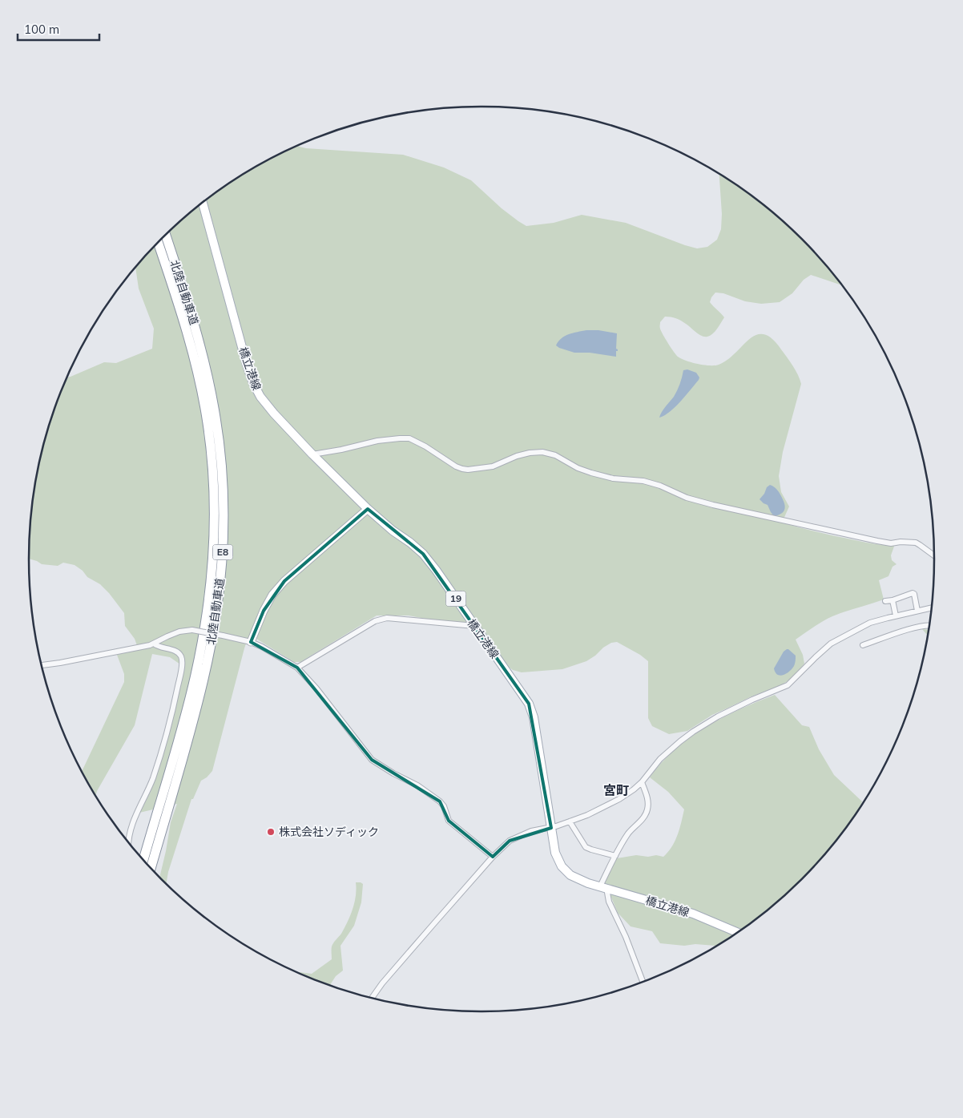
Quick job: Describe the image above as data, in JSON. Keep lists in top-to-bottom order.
{
  "streets": {
    "highway": ["北陸自動車道", "E8"],
    "main road": ["橋立港線", "19"]
  },
  "districts": ["宮町"],
  "places": ["株式会社ソディック"],
  "scale_bar": "100 m"
}
